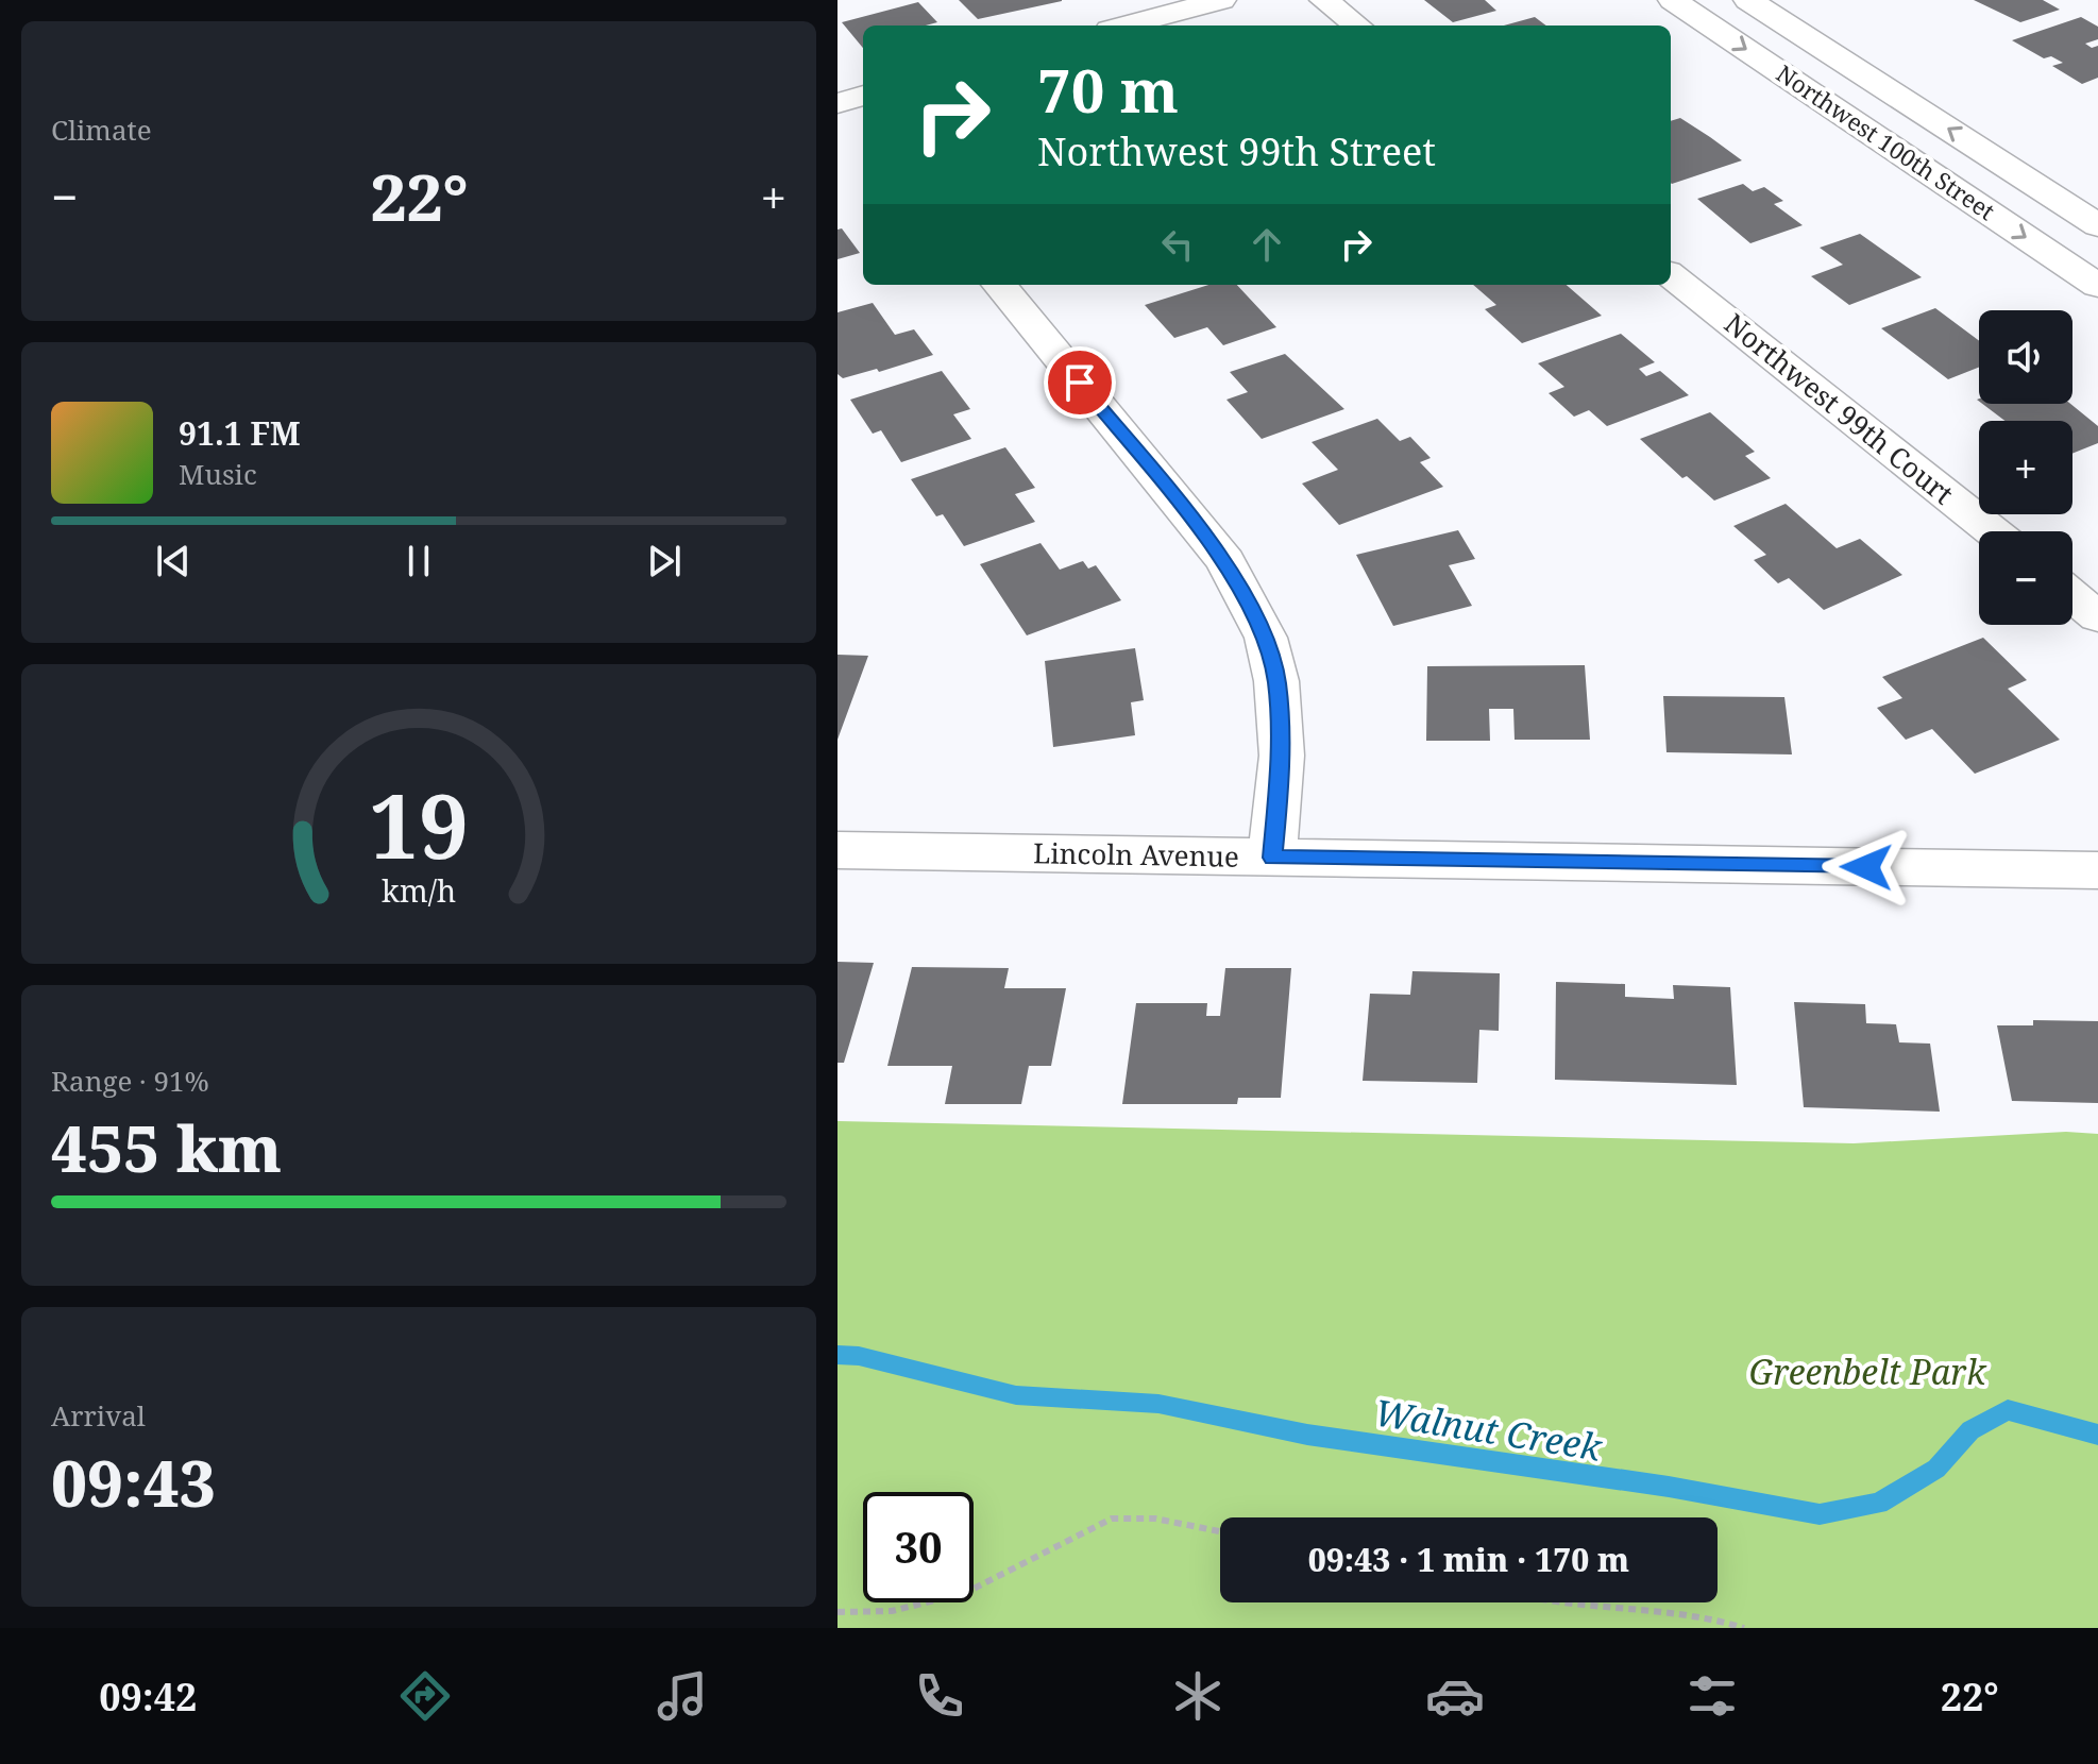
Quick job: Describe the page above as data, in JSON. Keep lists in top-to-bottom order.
{
  "streets": {
    "street": ["Northwest 100th Street", "Northwest 99th Court", "Lincoln Avenue"]
  },
  "water": ["Walnut Creek"],
  "parks": ["Greenbelt Park"],
  "page": {
    "tile": [
      "Climate",
      ["Range · 91%", "455 km"],
      ["Arrival", "09:43"]
    ],
    "turn": ["70 m", "Northwest 99th Street"],
    "heat": ["−", "22°", "+"],
    "map_buttons": ["+", "−"],
    "song": ["91.1 FM", "Music"],
    "limit": "30",
    "trip": "09:43 · 1 min · 170 m",
    "tabs": ["09:42", "22°"],
    "gauge": ["19", "km/h"]
  }
}
